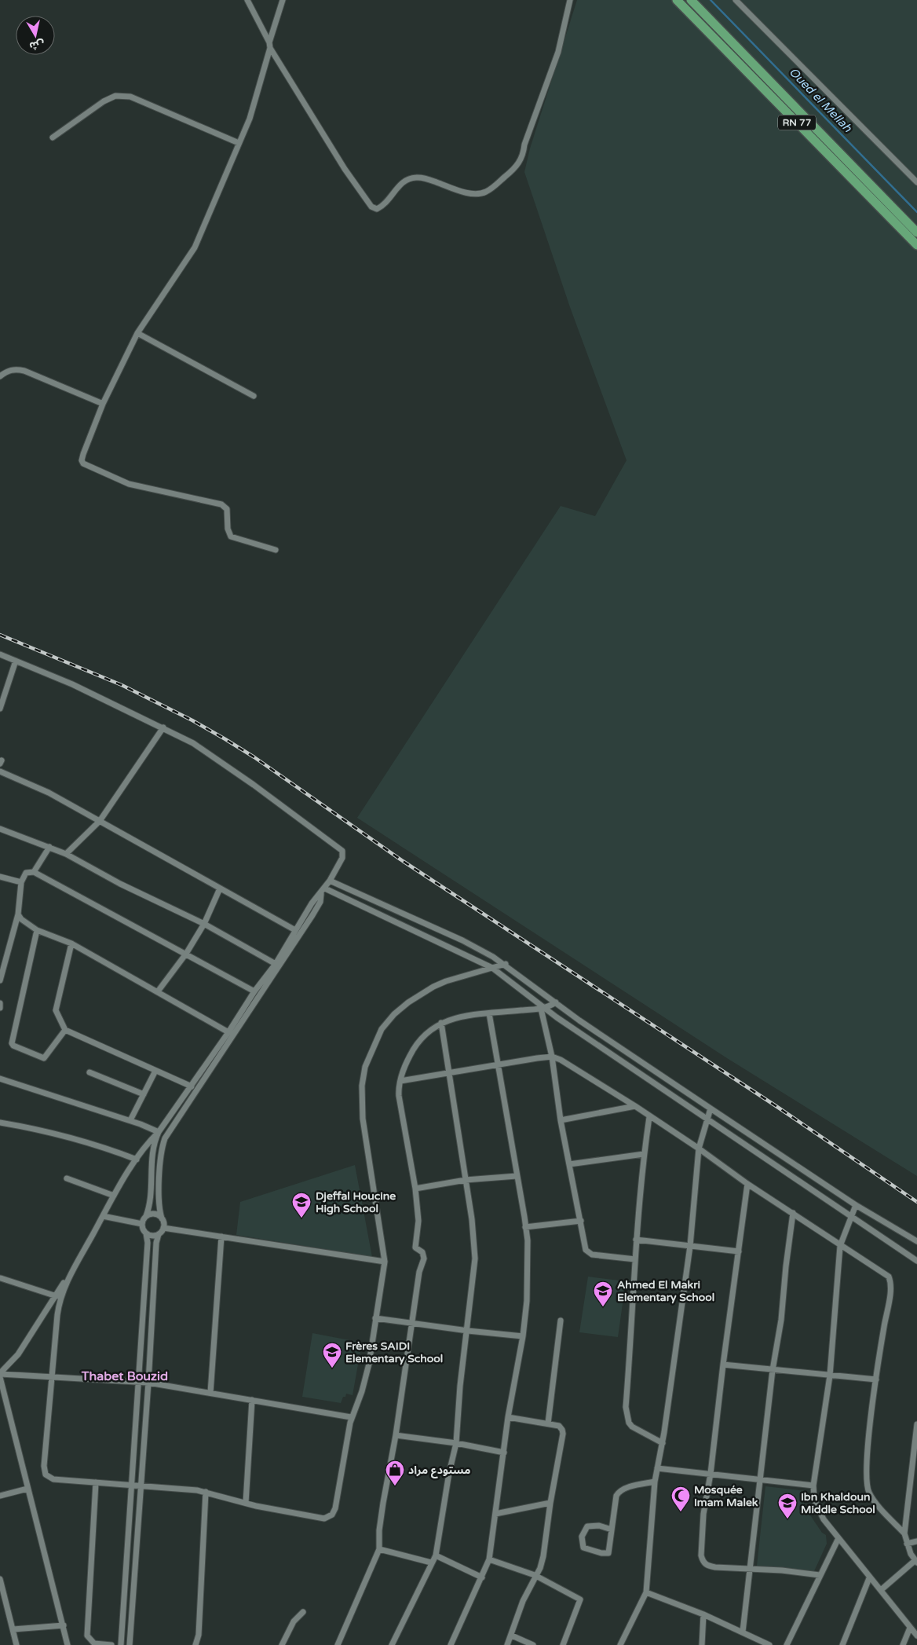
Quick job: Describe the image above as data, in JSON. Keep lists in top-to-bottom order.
{
  "streets": {
    "main road": ["RN 77"]
  },
  "districts": ["Thabet Bouzid"],
  "water": ["Oued el Mellah"],
  "places": {
    "school or university": [
      "Djeffal Houcine High School",
      "Ahmed El Makri Elementary School",
      "Frères SAIDI Elementary School",
      "Ibn Khaldoun Middle School"
    ],
    "shop": ["مستودع مراد"],
    "mosque": ["Mosquée Imam Malek"]
  },
  "north": "bottom"
}
